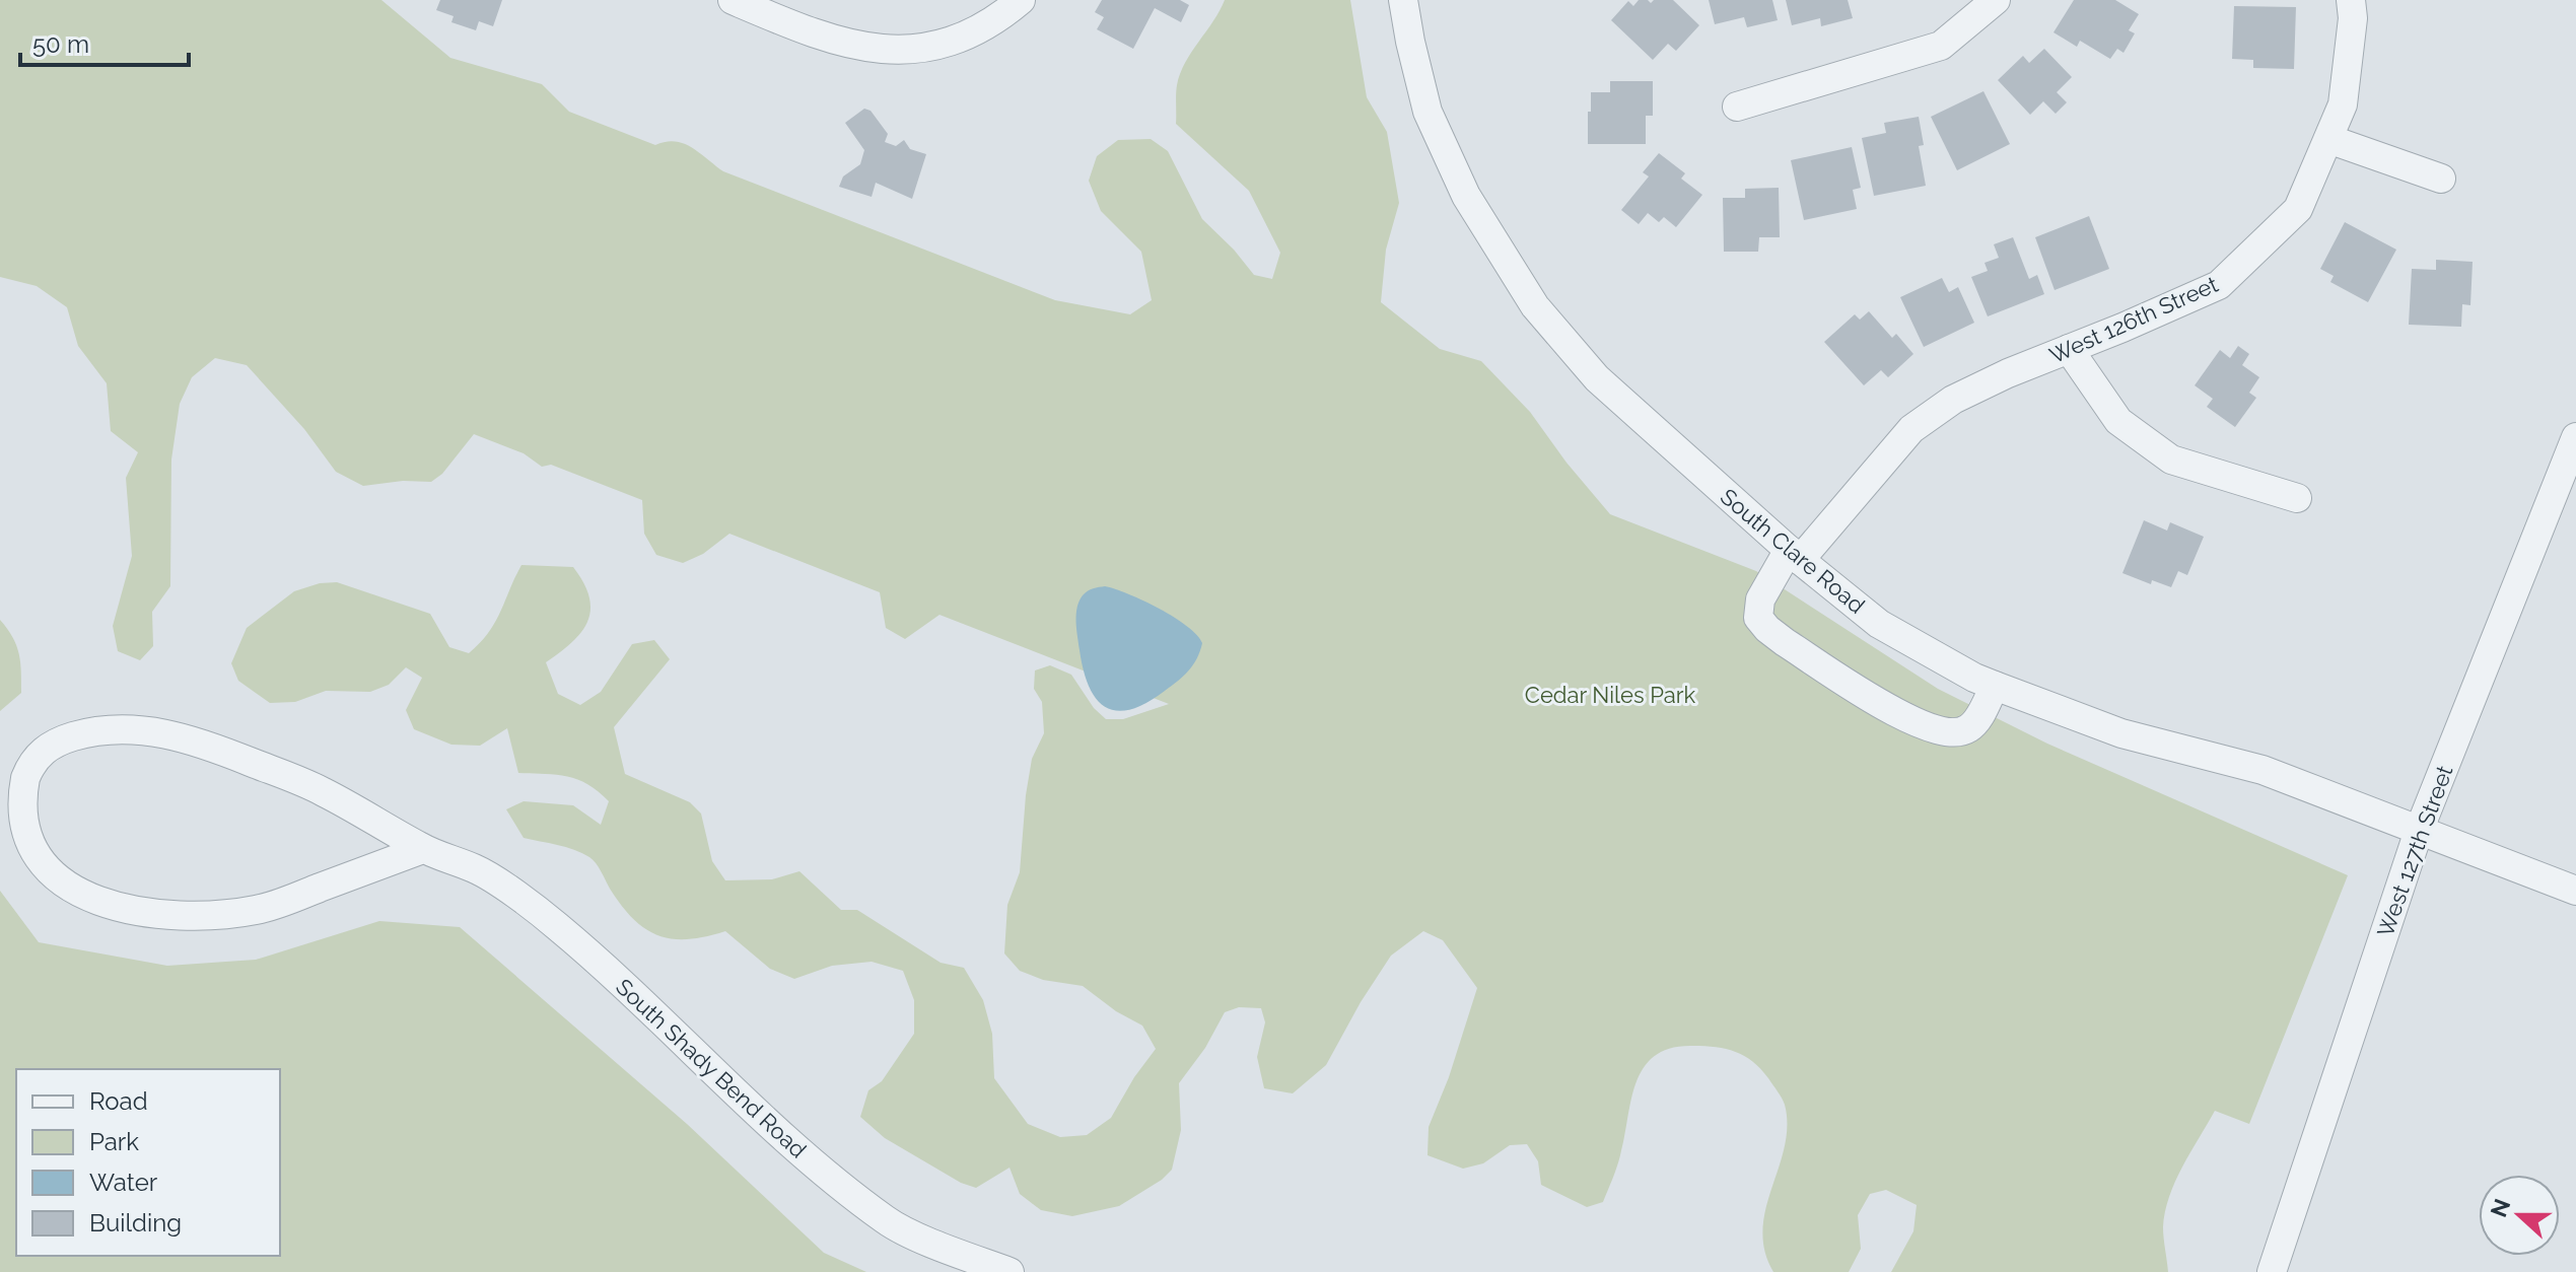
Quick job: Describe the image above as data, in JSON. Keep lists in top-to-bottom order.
{
  "streets": {
    "street": [
      "West 126th Street",
      "South Clare Road",
      "West 127th Street",
      "South Shady Bend Road"
    ]
  },
  "crossings": [
    ["West 126th Street", "South Clare Road"],
    ["South Clare Road", "West 127th Street"]
  ],
  "parks": ["Cedar Niles Park"],
  "legend": [
    "Road",
    "Park",
    "Water",
    "Building"
  ],
  "scale_bar": "50 m",
  "north": "left"
}
